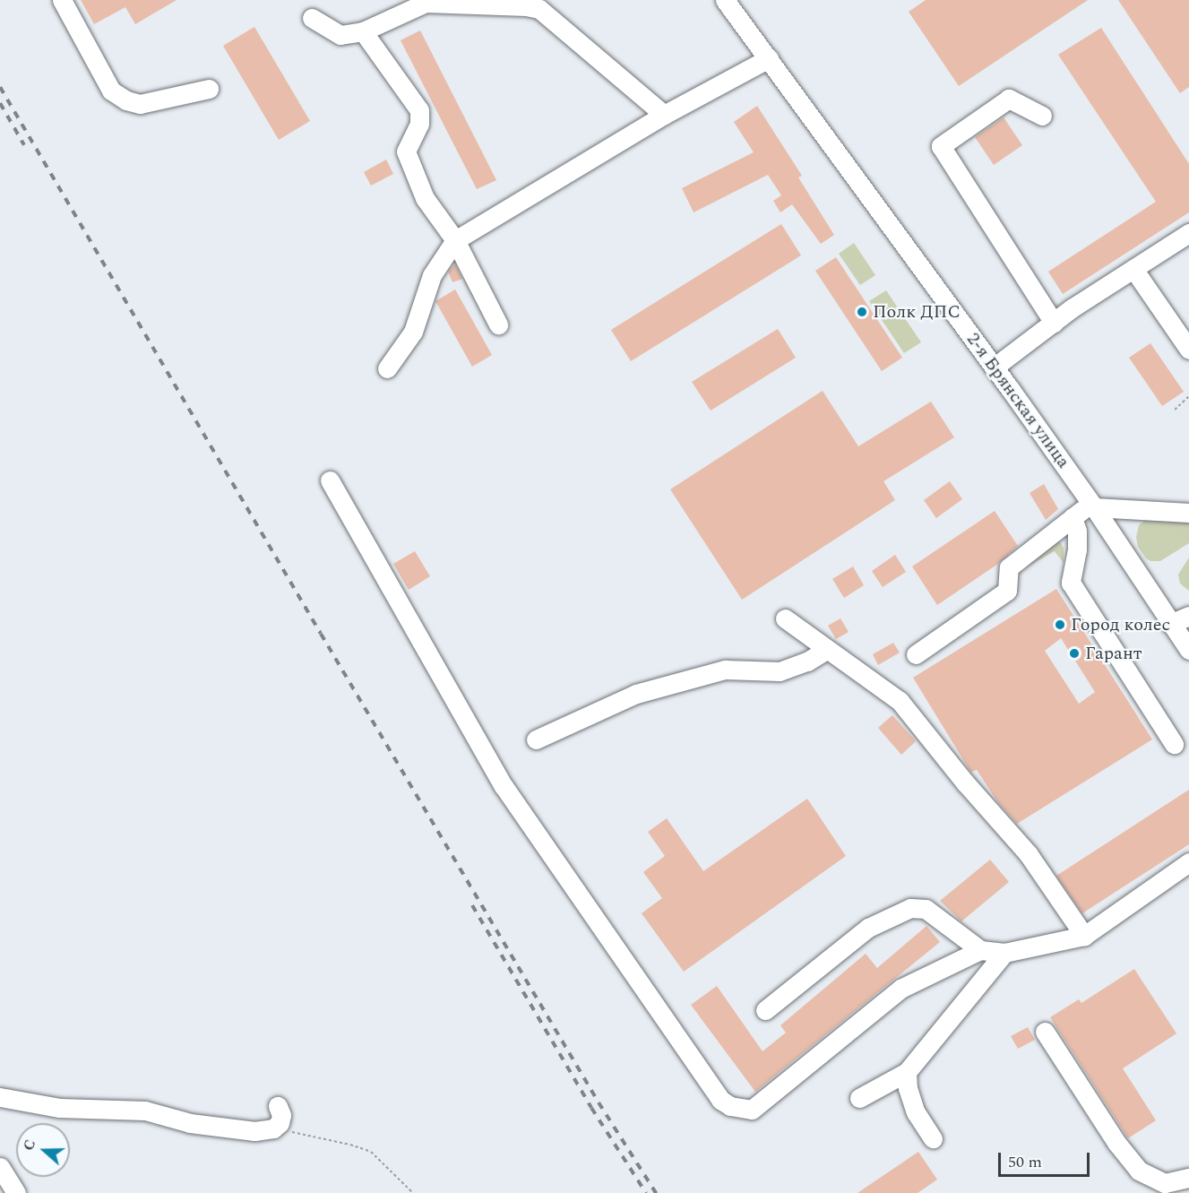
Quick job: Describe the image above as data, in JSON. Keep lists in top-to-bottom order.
{
  "streets": {
    "street": ["2-я Брянская улица"]
  },
  "places": ["Полк ДПС", "Город колес", "Гарант"],
  "scale_bar": "50 m",
  "north": "left"
}
